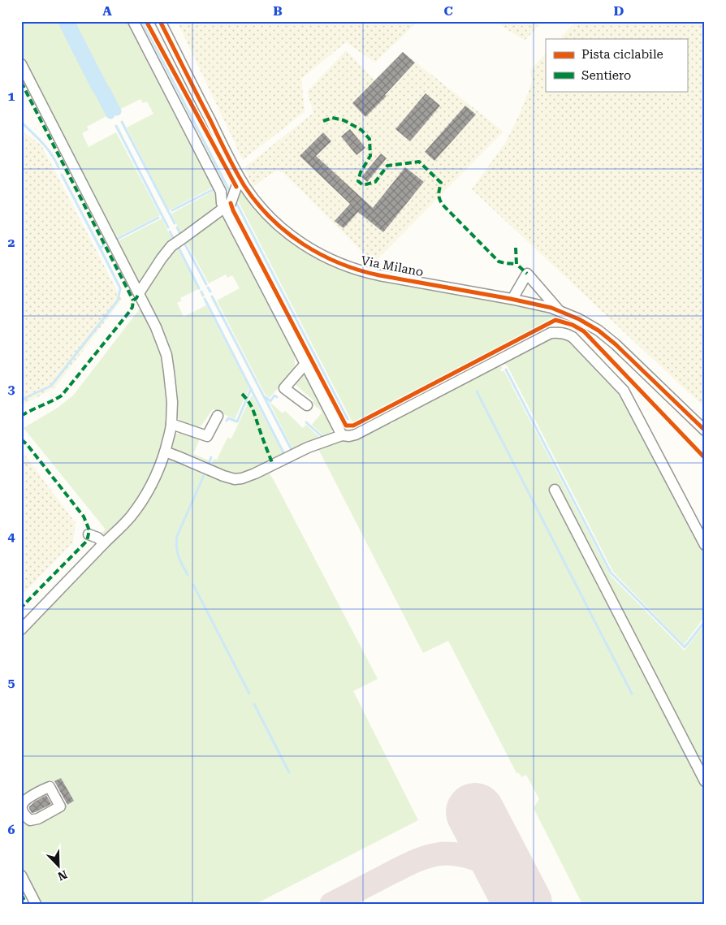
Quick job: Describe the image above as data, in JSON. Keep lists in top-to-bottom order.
{
  "streets": {
    "street": ["Via Milano"]
  },
  "legend": ["Pista ciclabile", "Sentiero"],
  "north": "bottom right",
  "grid": {
    "columns": [
      "A",
      "B",
      "C",
      "D"
    ],
    "rows": [
      "1",
      "2",
      "3",
      "4",
      "5",
      "6"
    ]
  }
}
